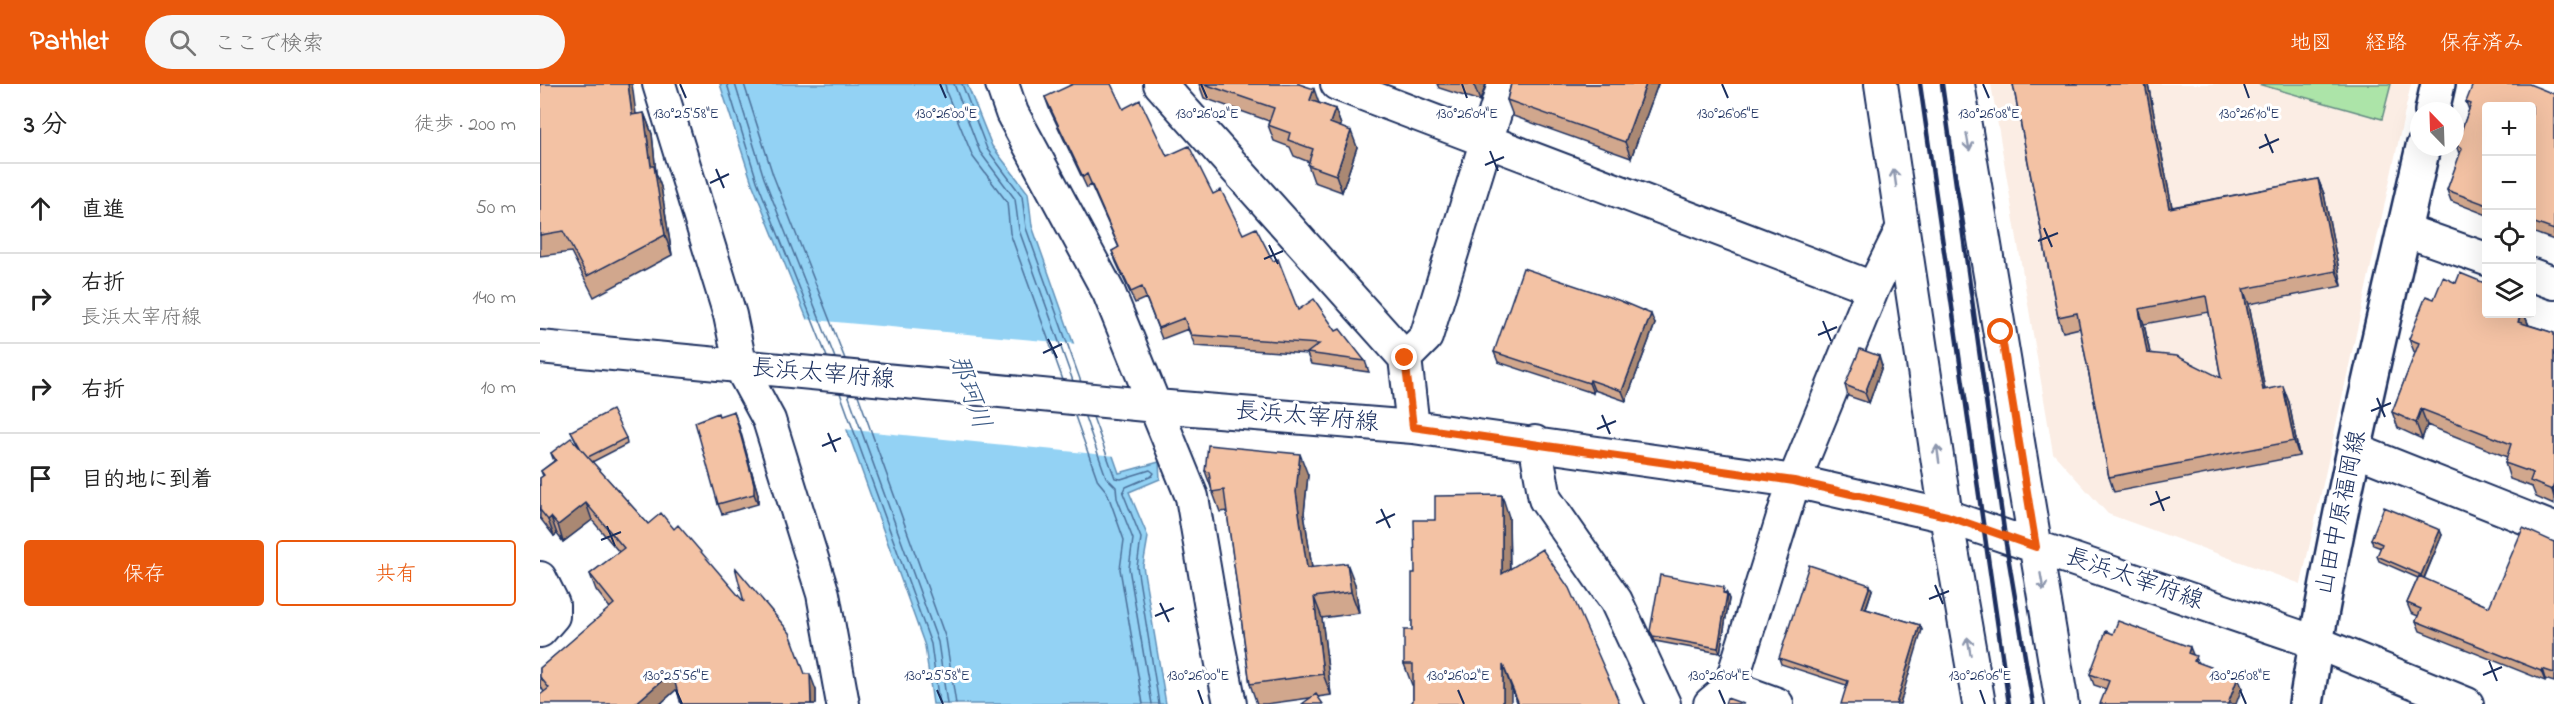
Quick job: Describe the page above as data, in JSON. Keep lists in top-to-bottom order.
{
  "streets": {
    "main road": ["山田中原福岡線"],
    "street": ["長浜太宰府線"]
  },
  "crossings": [
    ["長浜太宰府線", "山田中原福岡線"]
  ],
  "water": ["那珂川"],
  "north": "top left",
  "page": {
    "header": "Pathlet",
    "search": "ここで検索",
    "nav": ["地図", "経路", "保存済み"],
    "heading": ["3 分", "徒歩 · 200 m"],
    "map_buttons": ["+", "−"],
    "list": [
      ["直進", "50 m"],
      ["右折", "長浜太宰府線", "140 m"],
      ["右折", "10 m"],
      "目的地に到着"
    ],
    "buttons": ["保存", "共有"]
  },
  "coordinates": [
    "130°25'58\"E",
    "130°26'00\"E",
    "130°26'02\"E",
    "130°26'04\"E",
    "130°26'06\"E",
    "130°26'08\"E",
    "130°26'10\"E",
    "130°25'56\"E"
  ]
}
